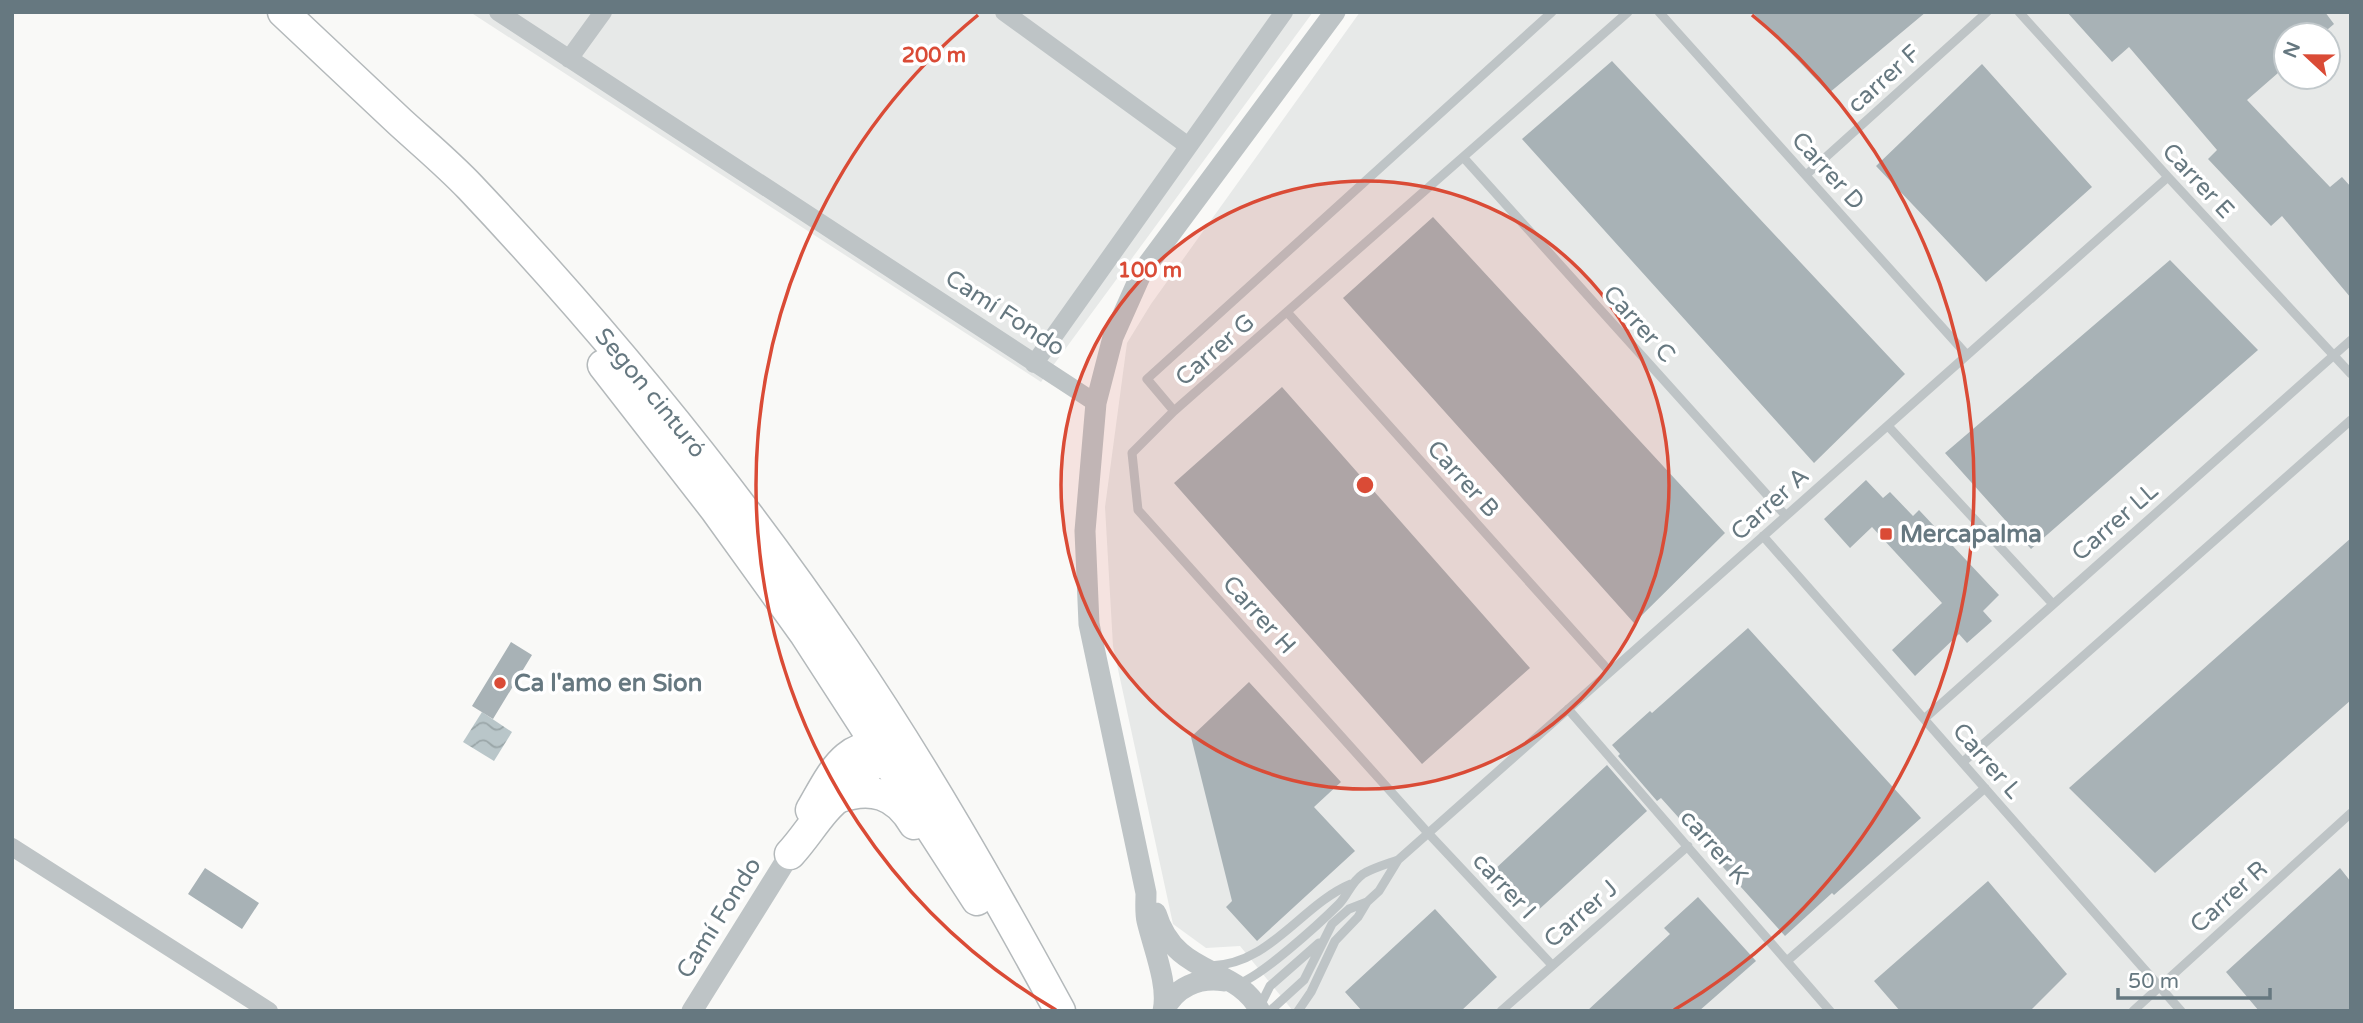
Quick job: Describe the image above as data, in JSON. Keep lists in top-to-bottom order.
{
  "streets": {
    "highway": ["Segon cinturó"],
    "street": ["Camí Fondo"],
    "lane": [
      "carrer F",
      "Carrer D",
      "Carrer E",
      "Carrer C",
      "Carrer G",
      "Carrer B",
      "Carrer A",
      "Carrer LL",
      "Carrer H",
      "Carrer L",
      "carrer K",
      "carrer I",
      "Carrer R",
      "Carrer J"
    ]
  },
  "crossings": [
    ["carrer F", "Carrer D"],
    ["Carrer D", "Carrer A"],
    ["Carrer E", "Carrer A"],
    ["Carrer E", "Carrer LL"],
    ["Carrer C", "Carrer G"],
    ["Carrer C", "Carrer A"],
    ["Carrer G", "Carrer B"],
    ["Carrer G", "Carrer H"],
    ["Carrer B", "Carrer A"],
    ["Carrer A", "Carrer H"],
    ["Carrer A", "Carrer L"],
    ["Carrer A", "carrer K"],
    ["Carrer A", "carrer I"],
    ["Carrer LL", "Carrer L"],
    ["Carrer H", "carrer I"],
    ["Carrer L", "Carrer R"],
    ["carrer K", "Carrer J"],
    ["carrer I", "Carrer J"]
  ],
  "places": {
    "transit": ["Mercapalma"],
    "other": ["Ca l'amo en Sion"]
  },
  "scale_bar": "50 m",
  "north": "left",
  "rings": ["200 m", "100 m"]
}
